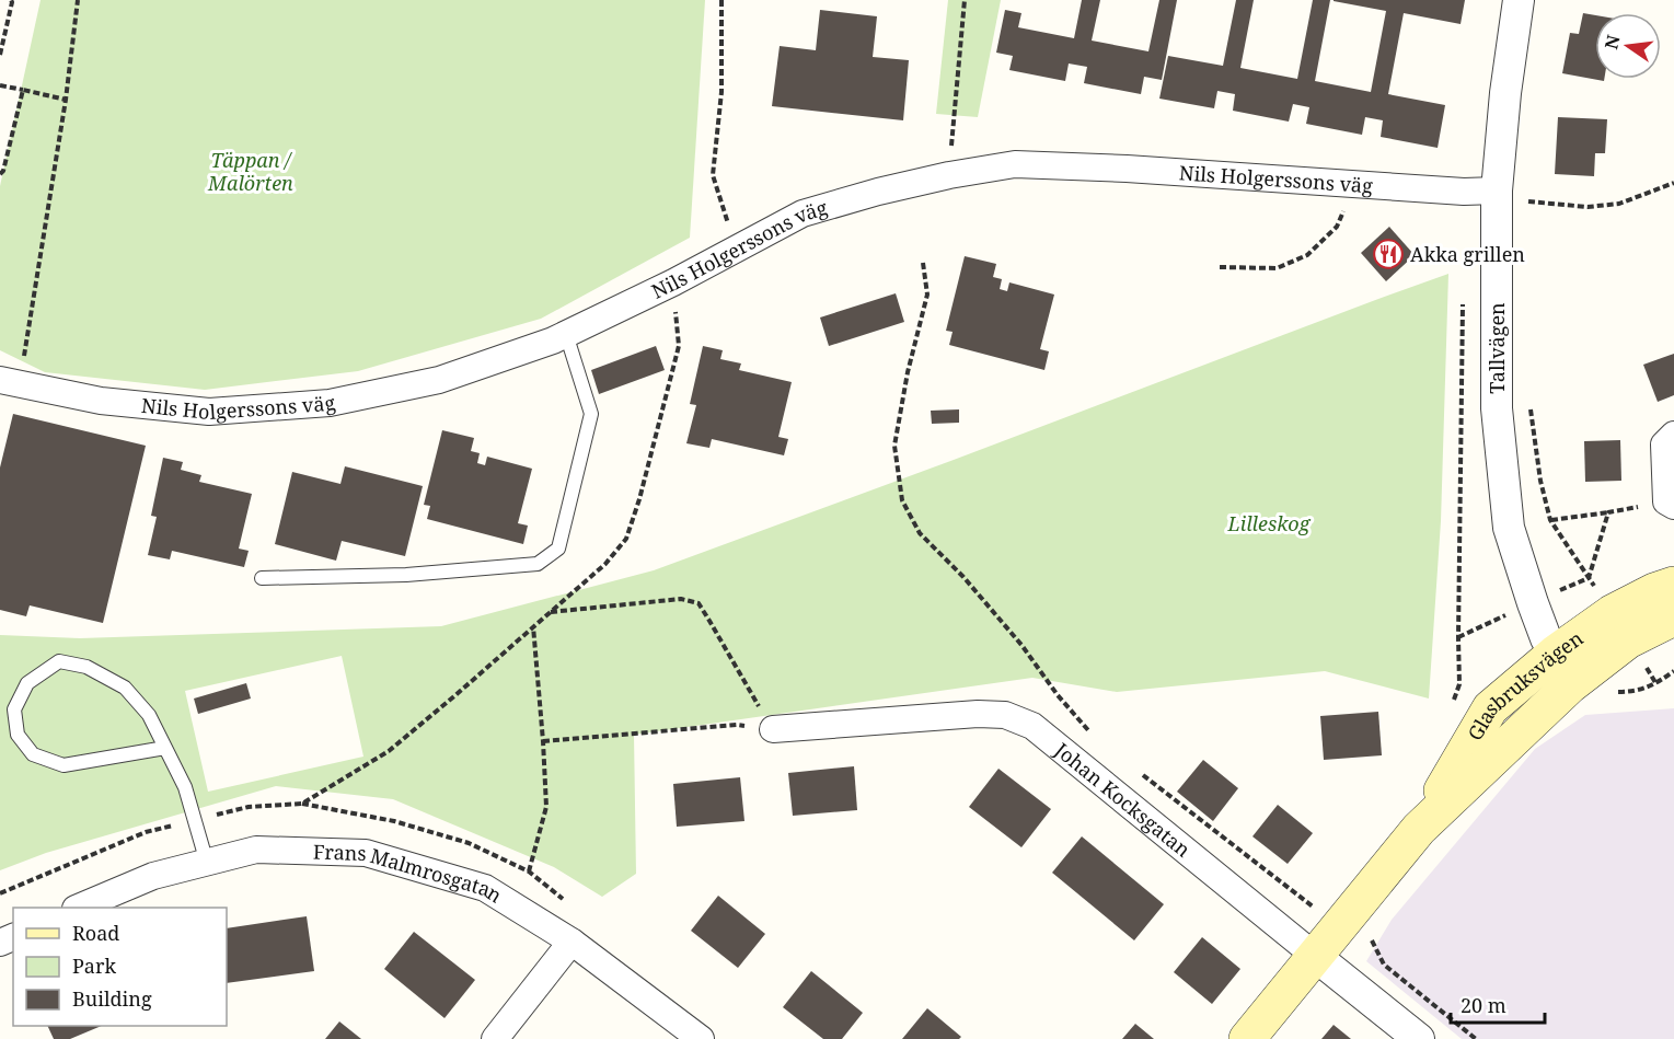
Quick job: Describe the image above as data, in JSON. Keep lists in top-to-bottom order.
{
  "streets": {
    "main road": ["Glasbruksvägen"],
    "street": [
      "Nils Holgerssons väg",
      "Tallvägen",
      "Johan Kocksgatan",
      "Frans Malmrosgatan"
    ]
  },
  "crossings": [
    ["Nils Holgerssons väg", "Tallvägen"],
    ["Tallvägen", "Glasbruksvägen"],
    ["Glasbruksvägen", "Johan Kocksgatan"]
  ],
  "parks": ["Täppan / Malörten", "Lilleskog"],
  "places": {
    "restaurant": ["Akka grillen"]
  },
  "legend": ["Road", "Park", "Building"],
  "scale_bar": "20 m",
  "north": "left"
}
